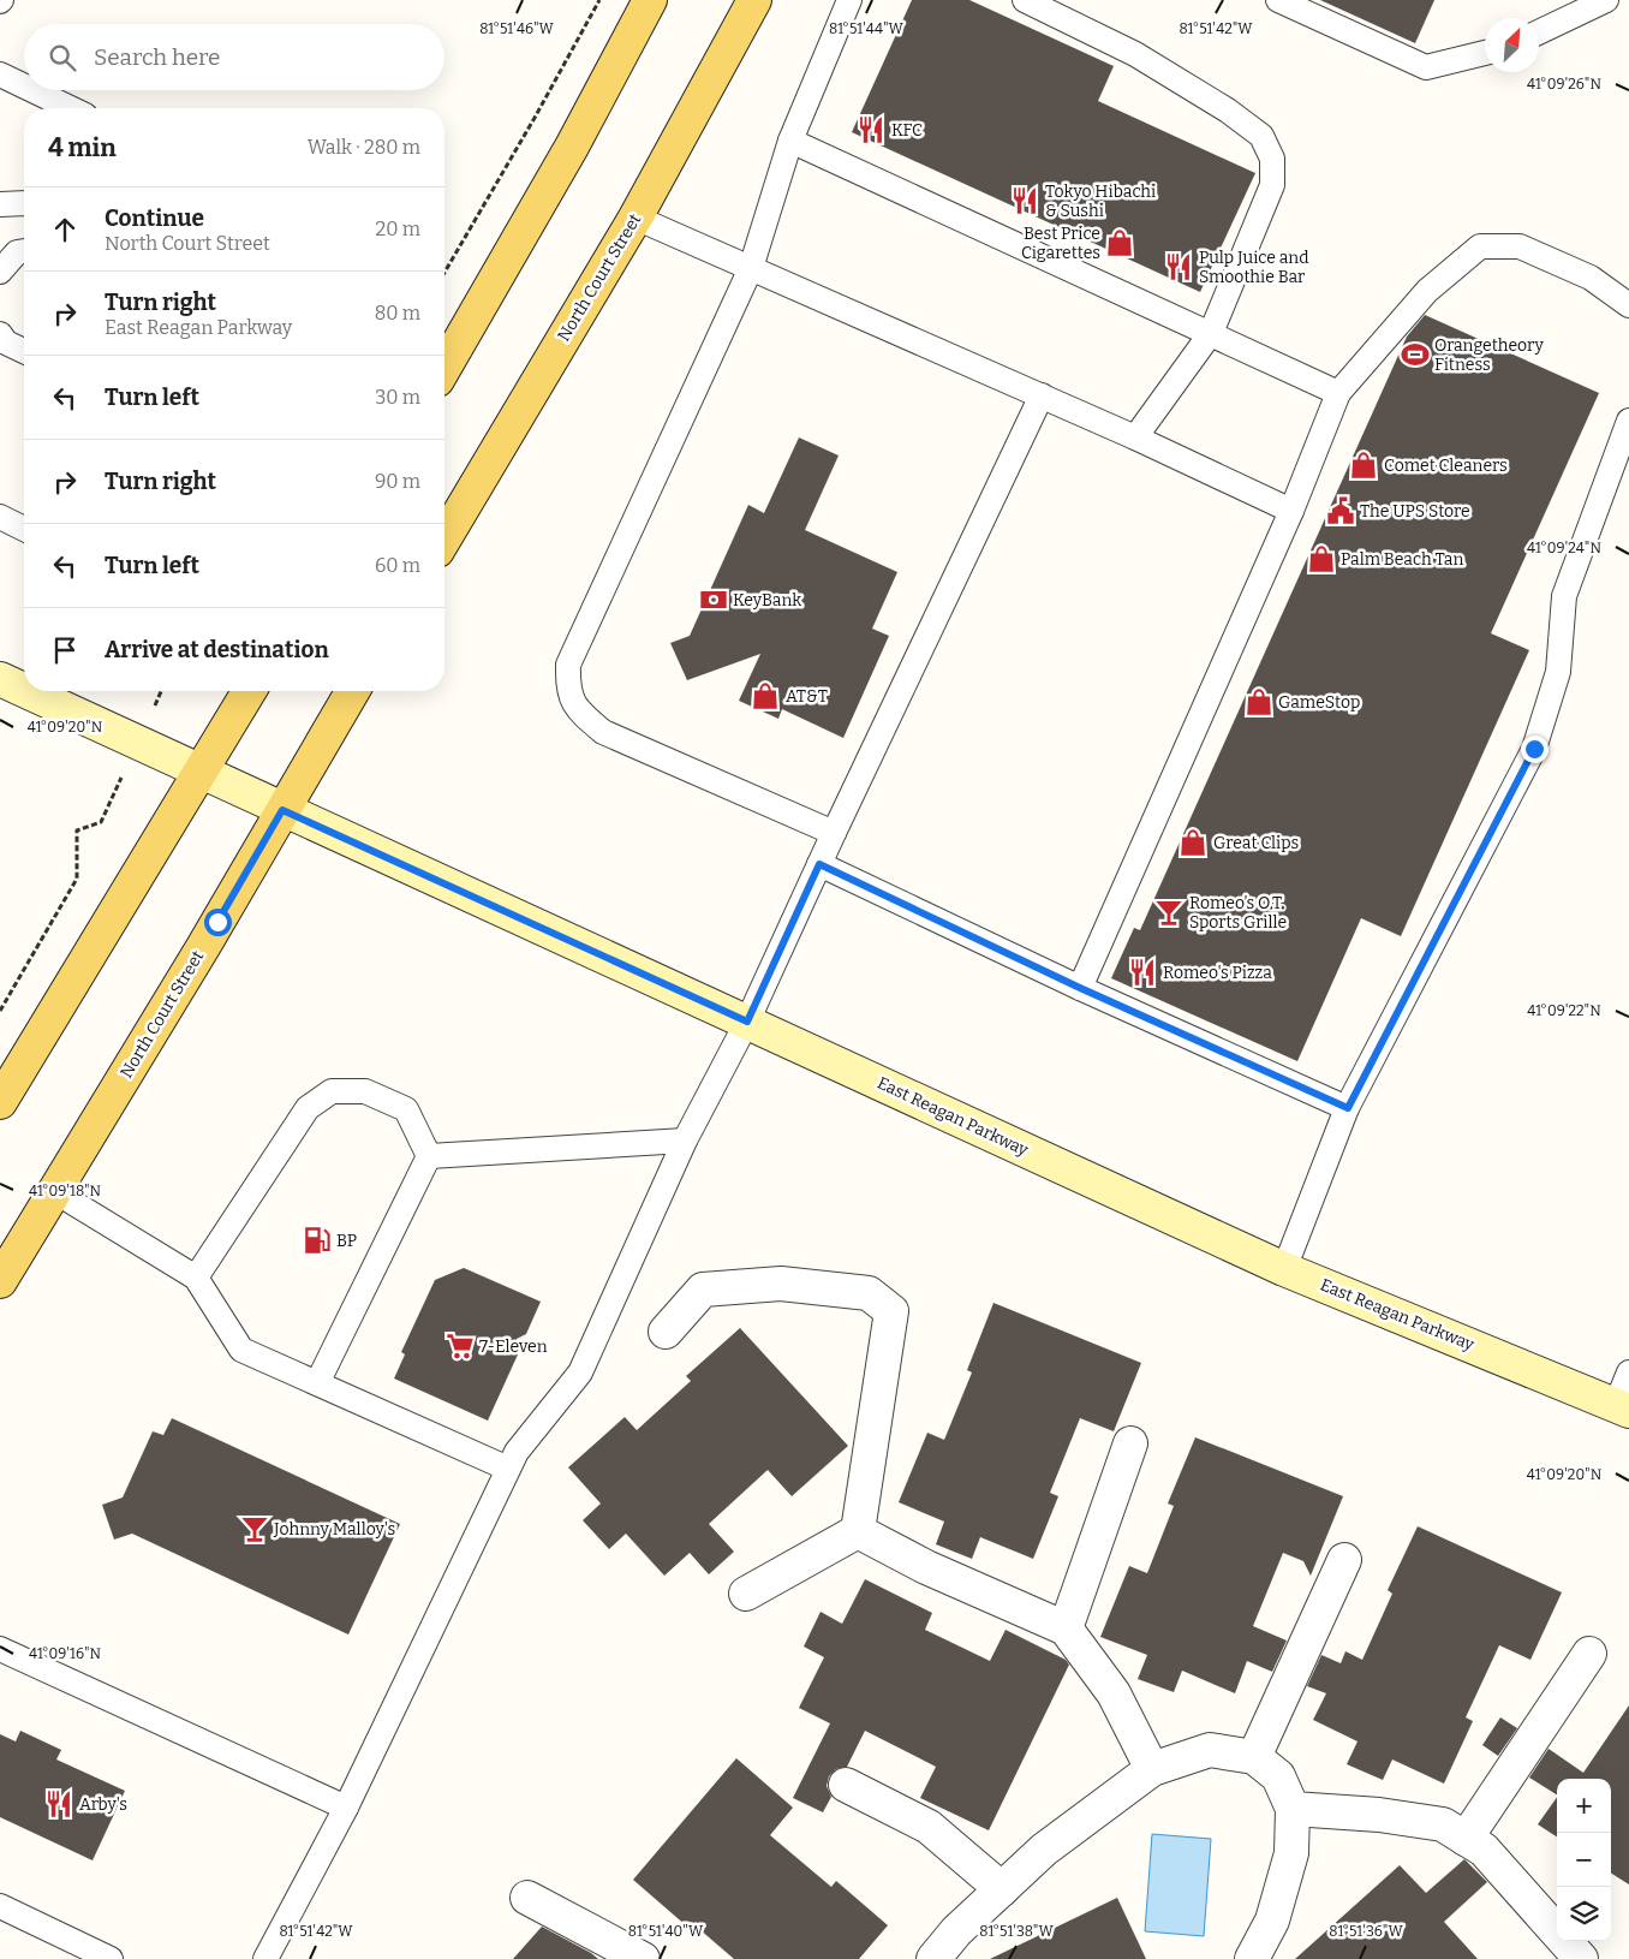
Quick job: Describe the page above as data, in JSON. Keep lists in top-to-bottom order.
{
  "streets": {
    "main road": ["North Court Street"],
    "street": ["East Reagan Parkway"]
  },
  "crossings": [
    ["North Court Street", "East Reagan Parkway"]
  ],
  "places": {
    "restaurant": [
      "KFC",
      "Tokyo Hibachi & Sushi",
      "Pulp Juice and Smoothie Bar",
      "Romeo's Pizza",
      "Arby's"
    ],
    "shop": [
      "Best Price Cigarettes",
      "Comet Cleaners",
      "Palm Beach Tan",
      "AT&T",
      "GameStop",
      "Great Clips"
    ],
    "sports": ["Orangetheory Fitness"],
    "public building": ["The UPS Store"],
    "bank": ["KeyBank"],
    "bar": ["Romeo’s O.T. Sports Grille", "Johnny Malloy's"],
    "fuel station": ["BP"],
    "supermarket": ["7-Eleven"]
  },
  "north": "top right",
  "page": {
    "search": "Search here",
    "heading": ["4 min", "Walk · 280 m"],
    "list": [
      ["Continue", "North Court Street", "20 m"],
      ["Turn right", "East Reagan Parkway", "80 m"],
      ["Turn left", "30 m"],
      ["Turn right", "90 m"],
      ["Turn left", "60 m"],
      "Arrive at destination"
    ],
    "map_buttons": ["+", "−"]
  },
  "coordinates": [
    "81°51'46\"W",
    "81°51'44\"W",
    "81°51'42\"W",
    "41°09'26\"N",
    "41°09'24\"N",
    "41°09'20\"N",
    "41°09'22\"N",
    "41°09'18\"N",
    "41°09'16\"N",
    "81°51'40\"W",
    "81°51'38\"W",
    "81°51'36\"W"
  ]
}
